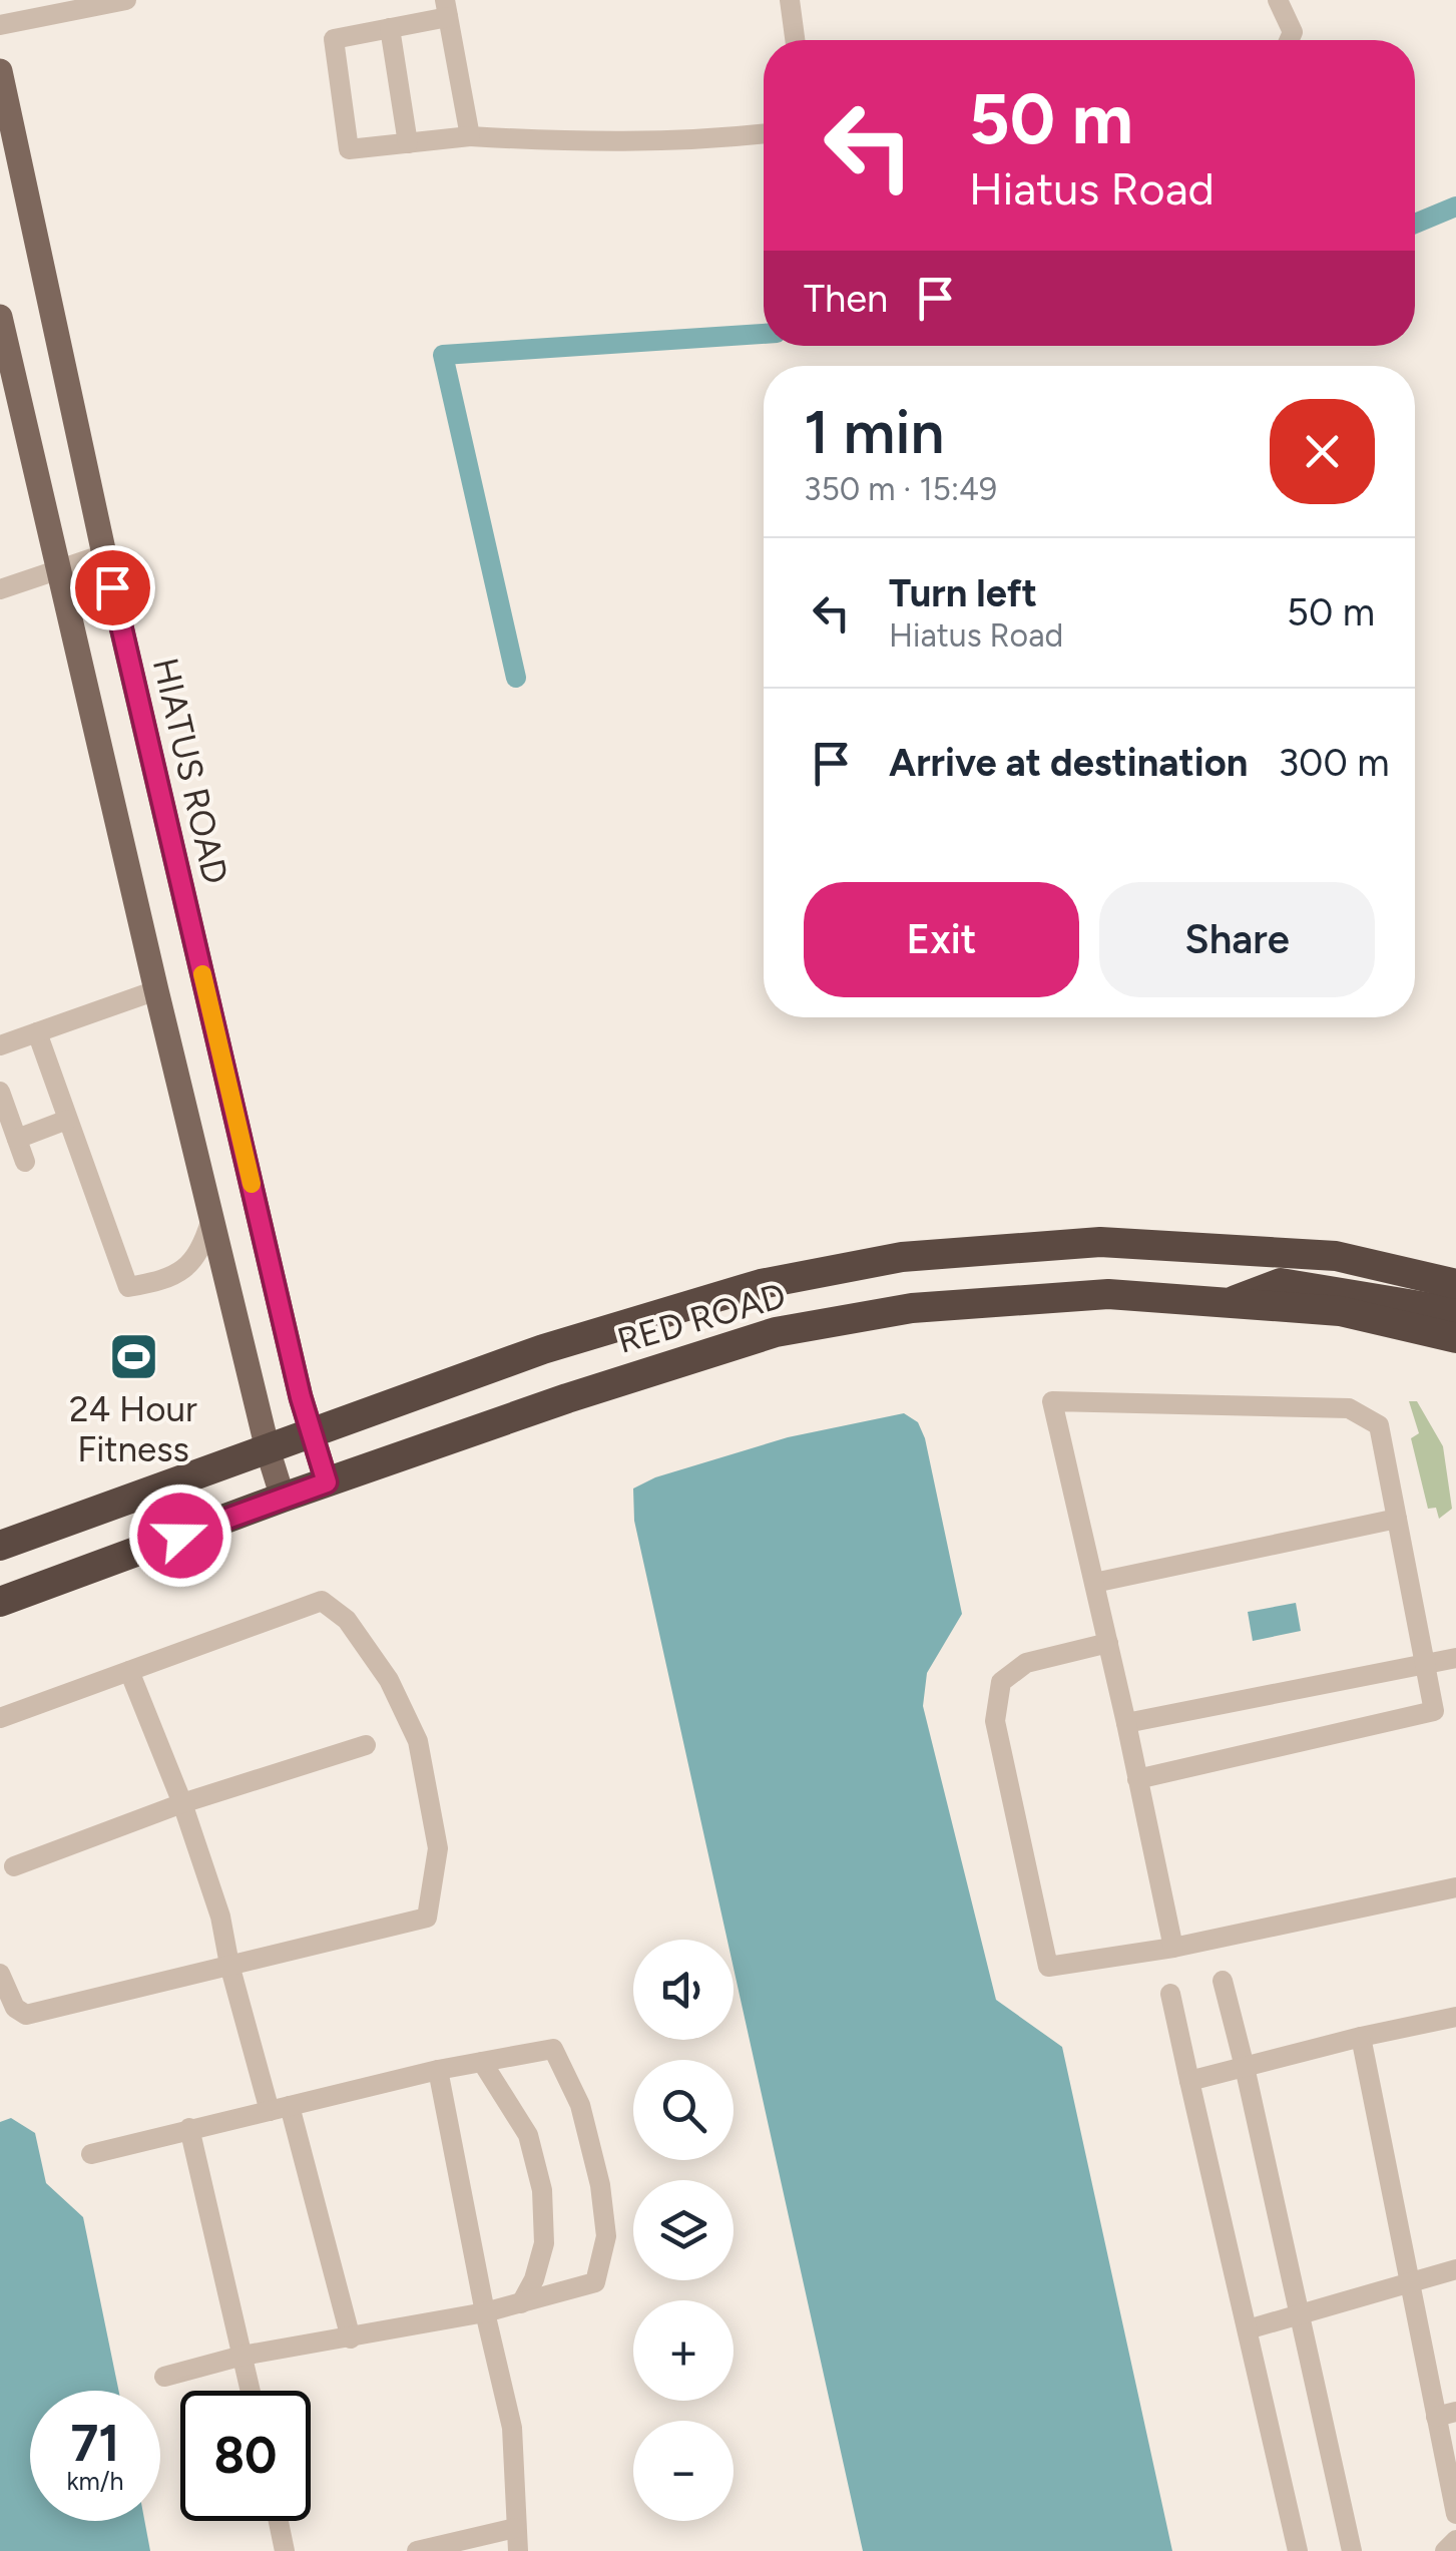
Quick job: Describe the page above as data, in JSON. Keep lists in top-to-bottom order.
{
  "streets": {
    "highway": ["RED ROAD"],
    "main road": ["HIATUS ROAD"]
  },
  "crossings": [
    ["HIATUS ROAD", "RED ROAD"]
  ],
  "places": {
    "sports": ["24 Hour Fitness"]
  },
  "page": {
    "turn": ["50 m", "Hiatus Road"],
    "then": "Then",
    "heading": ["1 min", "350 m · 15:49"],
    "list": [
      {
        "name": "Turn left",
        "note": "Hiatus Road",
        "value": "50 m"
      },
      {
        "name": "Arrive at destination",
        "value": "300 m"
      }
    ],
    "buttons": ["Exit", "Share"],
    "map_buttons": ["+", "−"],
    "speed": "71 km/h",
    "limit": "80"
  }
}
